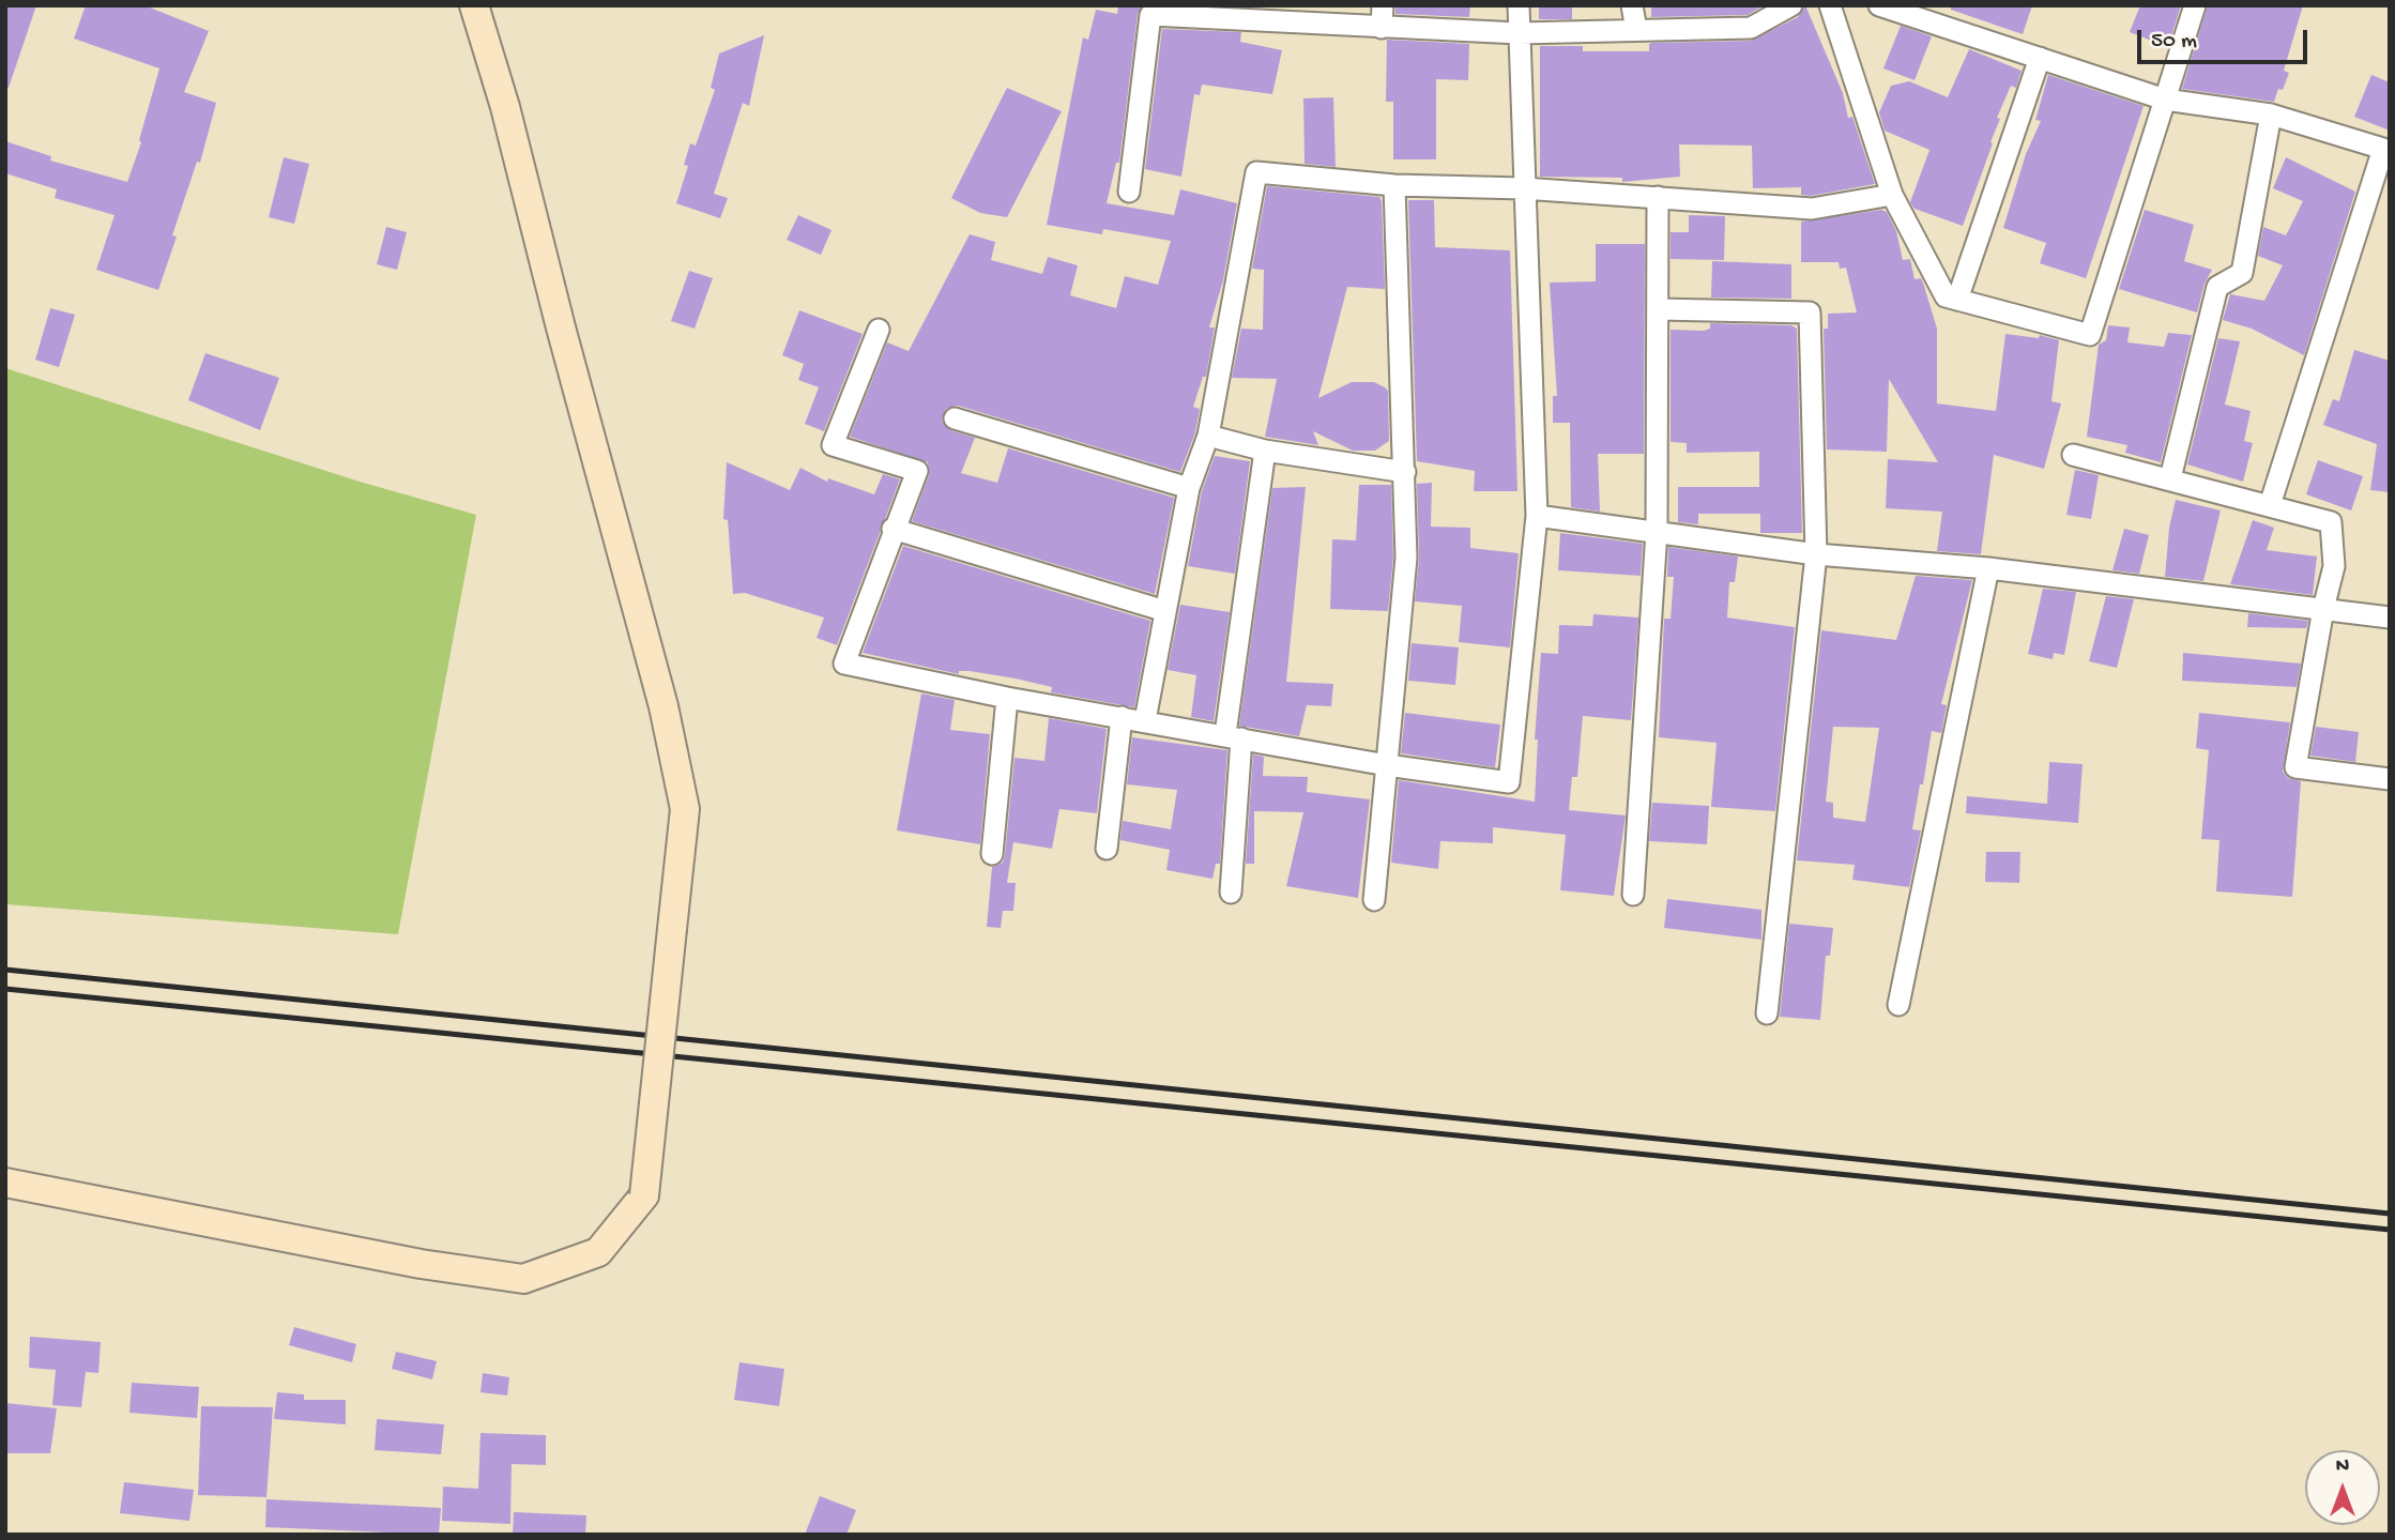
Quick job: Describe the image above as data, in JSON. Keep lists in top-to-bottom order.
{
  "scale_bar": "50 m",
  "north": "top"
}
